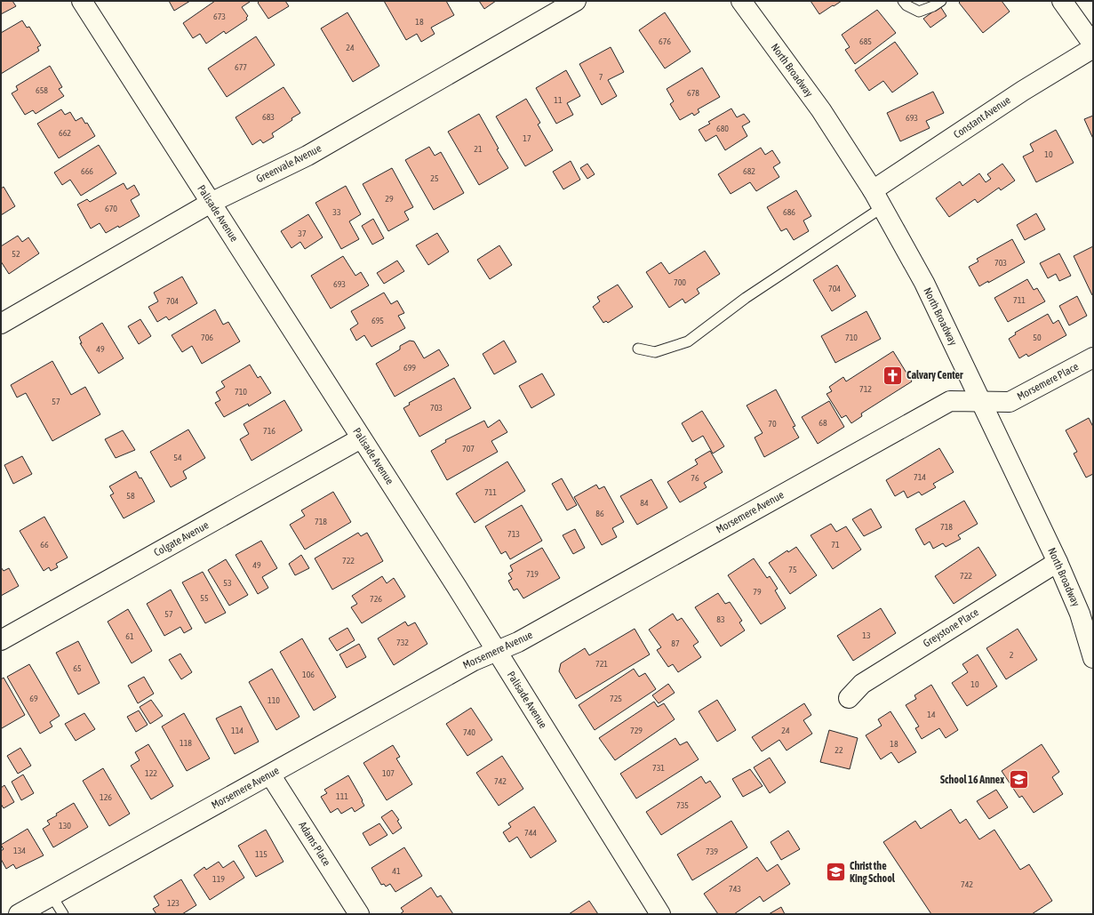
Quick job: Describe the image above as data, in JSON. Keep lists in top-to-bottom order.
{
  "streets": {
    "street": [
      "North Broadway",
      "Constant Avenue",
      "Greenvale Avenue",
      "Palisade Avenue",
      "Morsemere Place",
      "Morsemere Avenue",
      "Colgate Avenue",
      "Greystone Place",
      "Adams Place"
    ]
  },
  "crossings": [
    ["North Broadway", "Constant Avenue"],
    ["North Broadway", "Morsemere Place"],
    ["North Broadway", "Morsemere Avenue"],
    ["North Broadway", "Greystone Place"],
    ["Greenvale Avenue", "Palisade Avenue"],
    ["Palisade Avenue", "Morsemere Avenue"],
    ["Palisade Avenue", "Colgate Avenue"],
    ["Morsemere Place", "Morsemere Avenue"],
    ["Morsemere Avenue", "Adams Place"]
  ],
  "places": {
    "church": ["Calvary Center"],
    "school or university": ["School 16 Annex", "Christ the King School"]
  },
  "house_numbers": [
    "673",
    "18",
    "676",
    "685",
    "24",
    "677",
    "7",
    "658",
    "678",
    "11",
    "683",
    "693",
    "680",
    "662",
    "17",
    "21",
    "10",
    "666",
    "682",
    "25",
    "29",
    "670",
    "33",
    "686",
    "37",
    "52",
    "703",
    "700",
    "693",
    "704",
    "711",
    "704",
    "695",
    "706",
    "710",
    "50",
    "49",
    "699",
    "712",
    "710",
    "57",
    "703",
    "68",
    "70",
    "716",
    "707",
    "54",
    "714",
    "76",
    "711",
    "58",
    "84",
    "86",
    "718",
    "718",
    "713",
    "66",
    "71",
    "722",
    "49",
    "75",
    "719",
    "722",
    "53",
    "79",
    "55",
    "726",
    "57",
    "83",
    "13",
    "61",
    "732",
    "87",
    "2",
    "721",
    "65",
    "106",
    "10",
    "69",
    "725",
    "110",
    "14",
    "114",
    "729",
    "24",
    "740",
    "118",
    "18",
    "22",
    "731",
    "122",
    "107",
    "742",
    "111",
    "126",
    "735",
    "130",
    "744",
    "134",
    "739",
    "115",
    "41",
    "119",
    "742",
    "743",
    "123"
  ]
}
